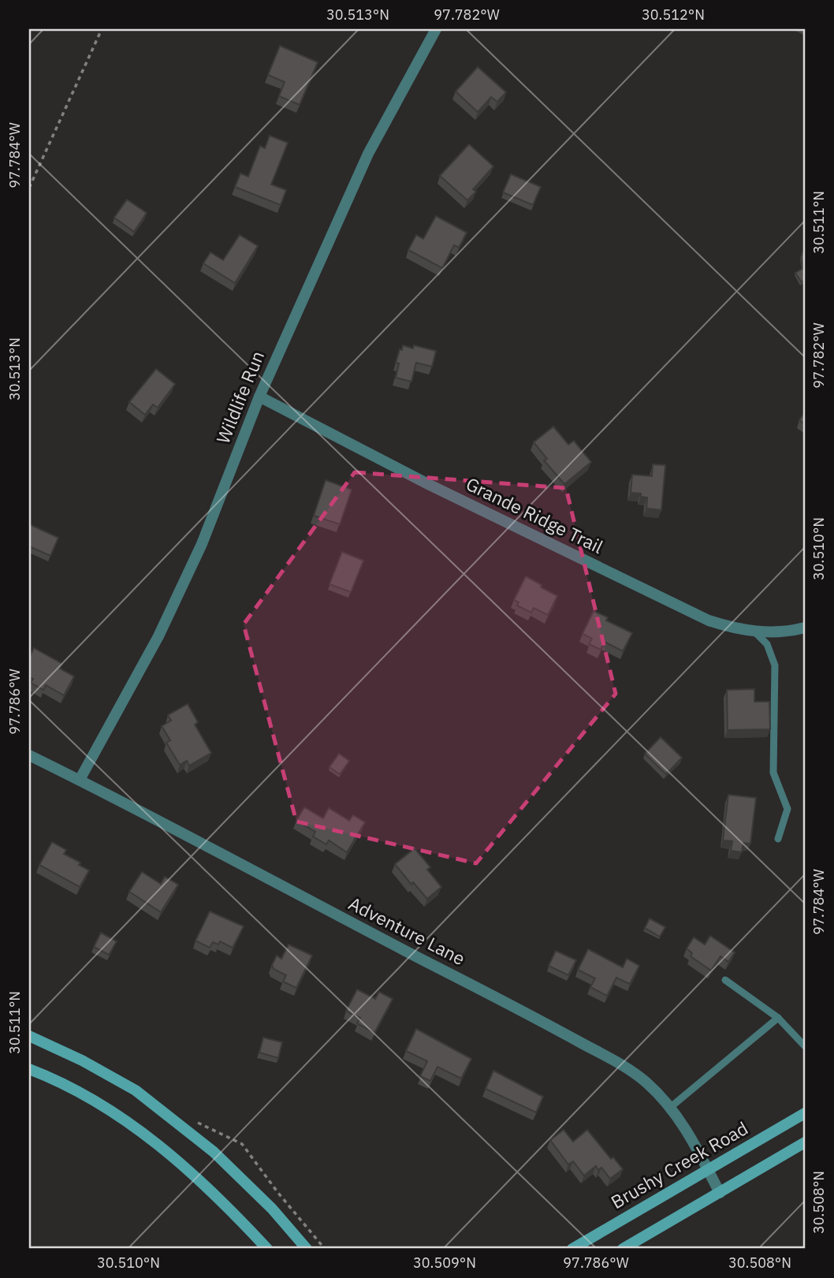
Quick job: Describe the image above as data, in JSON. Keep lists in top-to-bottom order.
{
  "streets": {
    "street": [
      "Wildlife Run",
      "Grande Ridge Trail",
      "Adventure Lane",
      "Brushy Creek Road"
    ]
  },
  "crossings": [
    ["Wildlife Run", "Grande Ridge Trail"],
    ["Wildlife Run", "Adventure Lane"],
    ["Adventure Lane", "Brushy Creek Road"]
  ],
  "coordinates": [
    "30.513°N",
    "97.782°W",
    "30.512°N",
    "97.784°W",
    "30.511°N",
    "30.510°N",
    "97.786°W",
    "30.508°N",
    "30.509°N"
  ]
}
